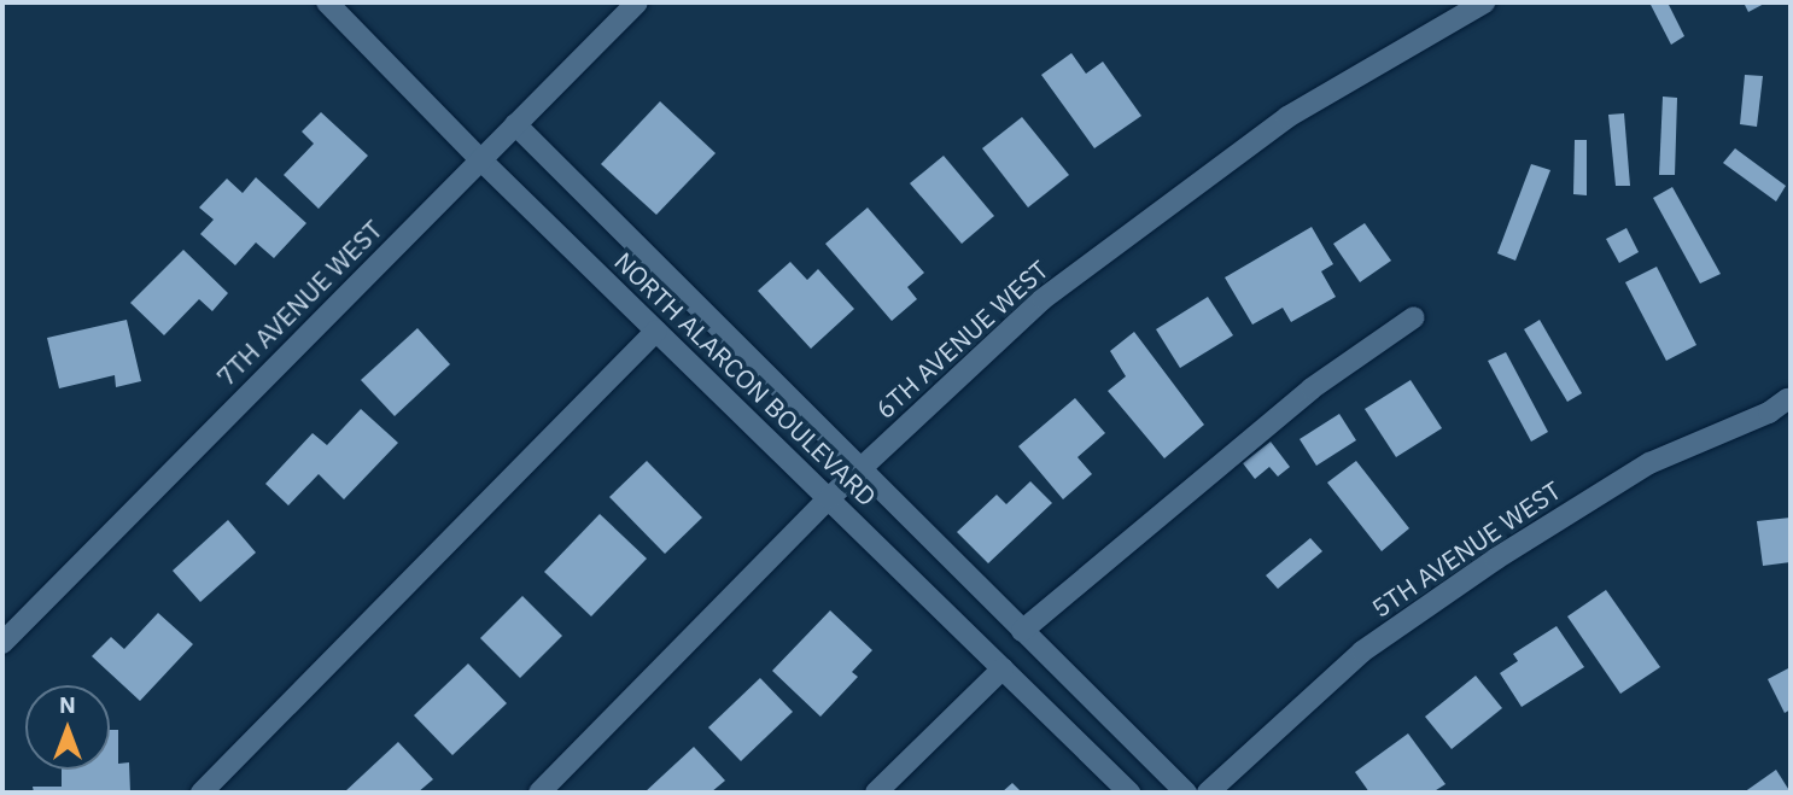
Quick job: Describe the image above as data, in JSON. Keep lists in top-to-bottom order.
{
  "streets": {
    "street": [
      "7TH AVENUE WEST",
      "6TH AVENUE WEST",
      "NORTH ALARCON BOULEVARD",
      "5TH AVENUE WEST"
    ]
  },
  "crossings": [
    ["7TH AVENUE WEST", "NORTH ALARCON BOULEVARD"],
    ["6TH AVENUE WEST", "NORTH ALARCON BOULEVARD"]
  ],
  "north": "top"
}
